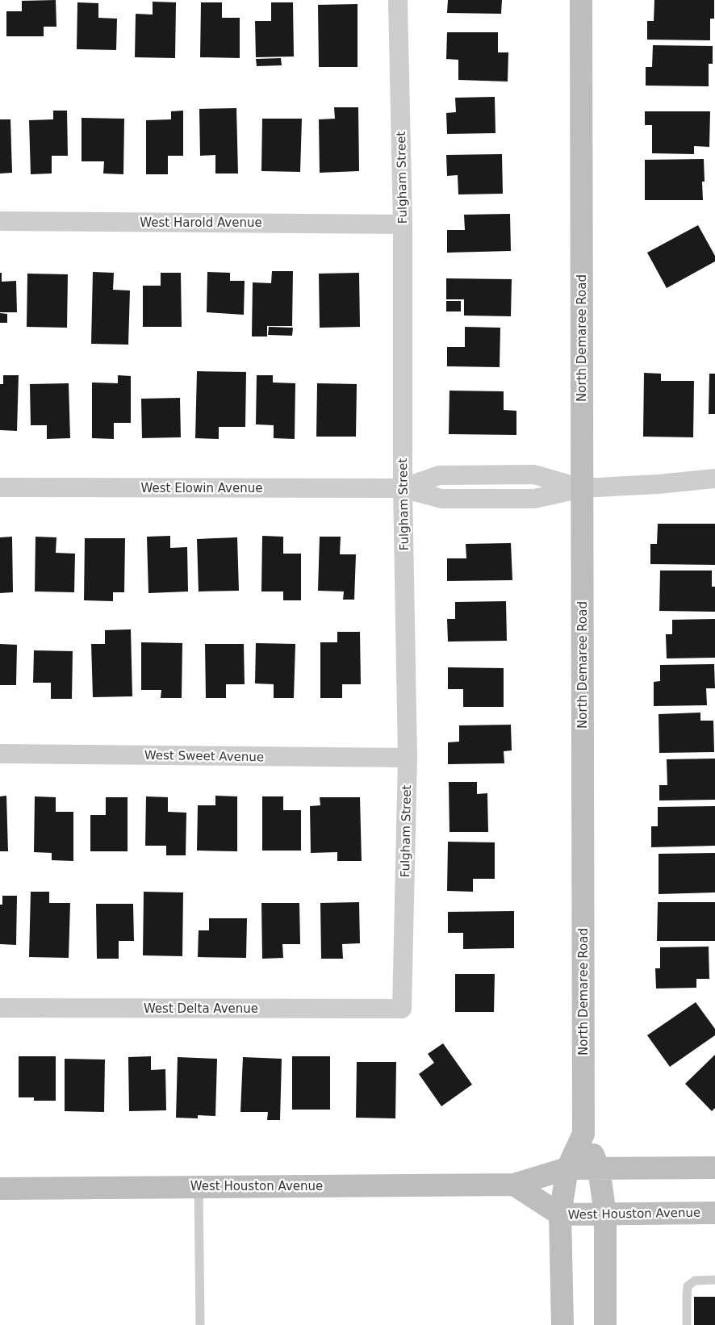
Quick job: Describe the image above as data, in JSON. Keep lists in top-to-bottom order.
{
  "streets": {
    "main road": ["North Demaree Road", "West Houston Avenue"],
    "street": [
      "Fulgham Street",
      "West Harold Avenue",
      "West Elowin Avenue",
      "West Sweet Avenue",
      "West Delta Avenue"
    ]
  },
  "crossings": [
    ["Fulgham Street", "West Harold Avenue"],
    ["Fulgham Street", "West Elowin Avenue"],
    ["Fulgham Street", "West Sweet Avenue"],
    ["Fulgham Street", "West Delta Avenue"],
    ["North Demaree Road", "West Elowin Avenue"],
    ["North Demaree Road", "West Houston Avenue"]
  ]
}
